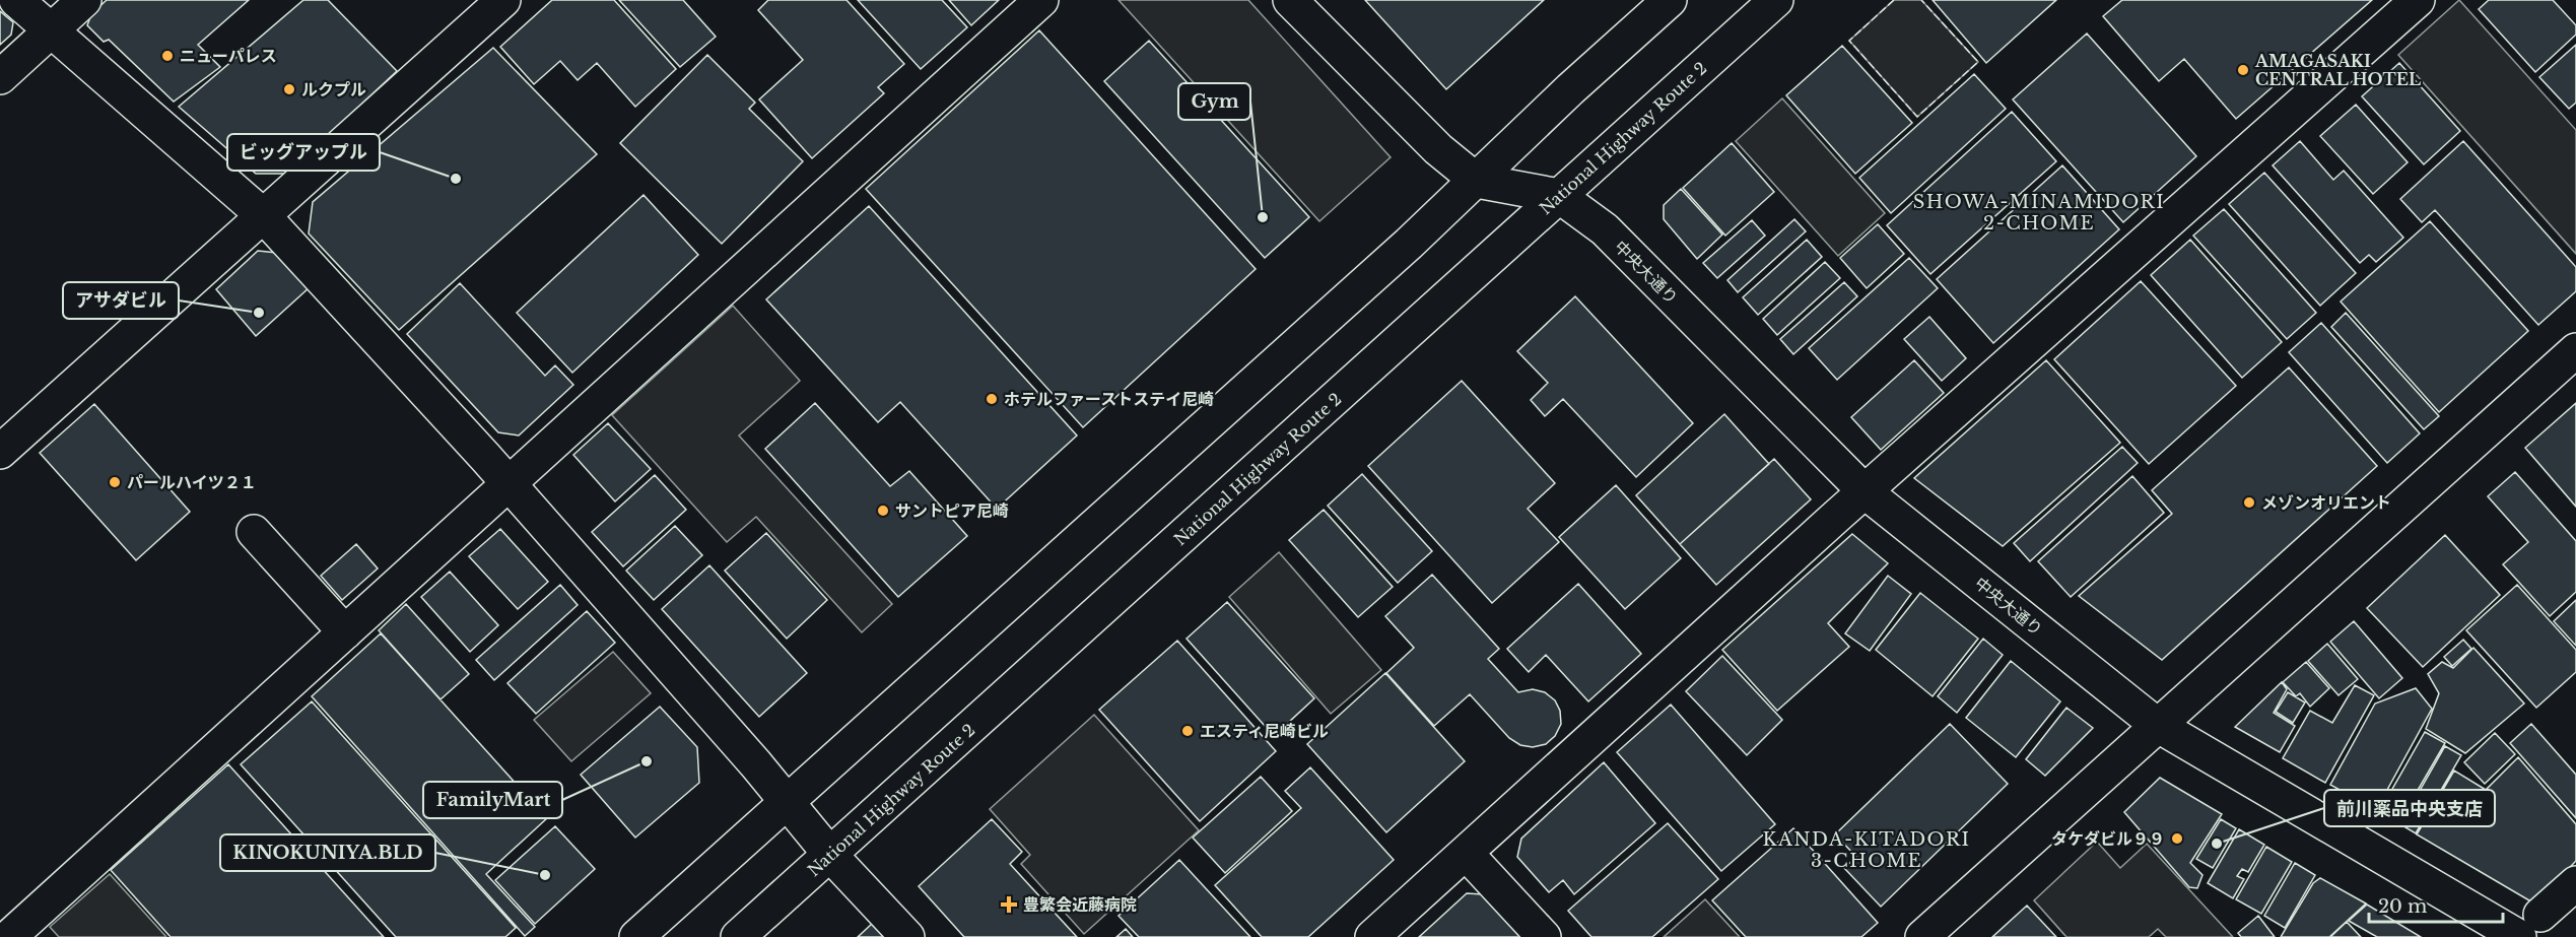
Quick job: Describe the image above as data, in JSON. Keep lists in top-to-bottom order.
{
  "streets": {
    "main road": ["National Highway Route 2", "中央大通り"]
  },
  "crossings": [
    ["National Highway Route 2", "中央大通り"]
  ],
  "districts": ["SHOWA-MINAMIDORI 2-CHOME", "KANDA-KITADORI 3-CHOME"],
  "places": {
    "other": [
      "ニューパレス",
      "AMAGASAKI CENTRAL HOTEL",
      "ルクプル",
      "ビッグアップル",
      "Gym",
      "アサダビル",
      "ホテルファーストステイ尼崎",
      "パールハイツ２１",
      "メゾンオリエント",
      "サントピア尼崎",
      "エスティ尼崎ビル",
      "FamilyMart",
      "タケダビル９９",
      "前川薬品中央支店",
      "KINOKUNIYA.BLD"
    ],
    "health": ["豊繁会近藤病院"]
  },
  "scale_bar": "20 m"
}
